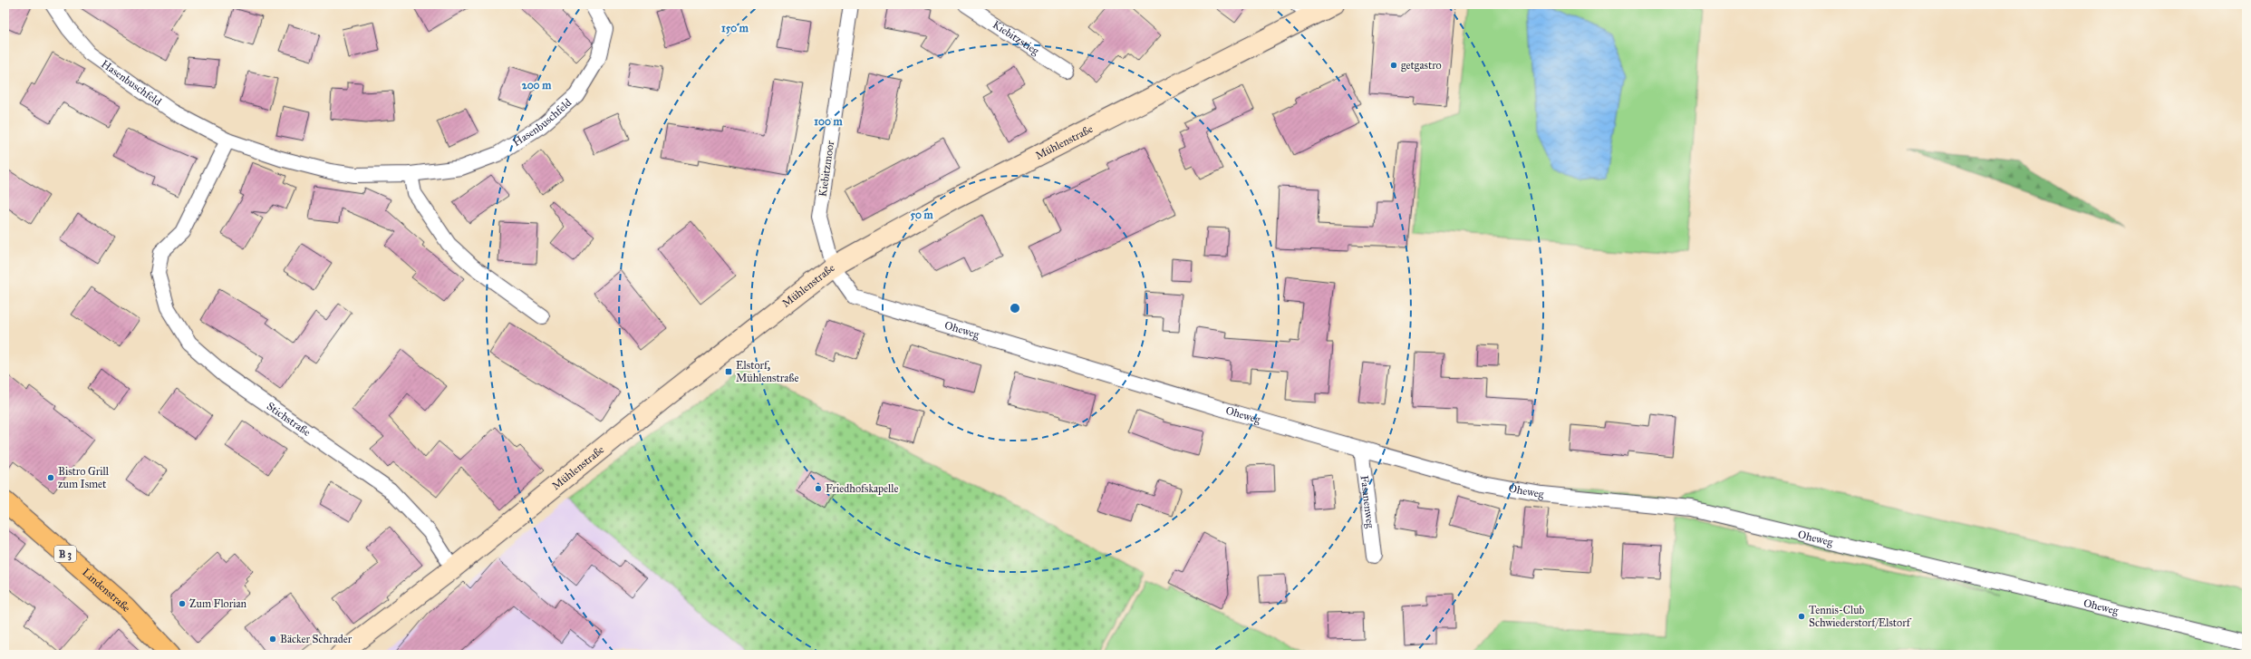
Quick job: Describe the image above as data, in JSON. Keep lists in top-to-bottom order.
{
  "streets": {
    "main road": ["Mühlenstraße", "B 3", "Lindenstraße"],
    "street": [
      "Kiebitzstieg",
      "Hasenbuschfeld",
      "Kiebitzmoor",
      "Oheweg",
      "Stichstraße",
      "Fasanenweg"
    ]
  },
  "crossings": [
    ["Hasenbuschfeld", "Stichstraße"],
    ["Mühlenstraße", "Kiebitzmoor"],
    ["Mühlenstraße", "Oheweg"],
    ["Mühlenstraße", "Stichstraße"],
    ["Kiebitzmoor", "Oheweg"],
    ["Oheweg", "Fasanenweg"]
  ],
  "places": {
    "other": [
      "getgastro",
      "Bistro Grill zum Ismet",
      "Friedhofskapelle",
      "Zum Florian",
      "Tennis-Club Schwiederstorf/Elstorf",
      "Bäcker Schrader"
    ],
    "transit": ["Elstorf, Mühlenstraße"]
  },
  "rings": [
    "150 m",
    "200 m",
    "100 m",
    "50 m"
  ]
}
